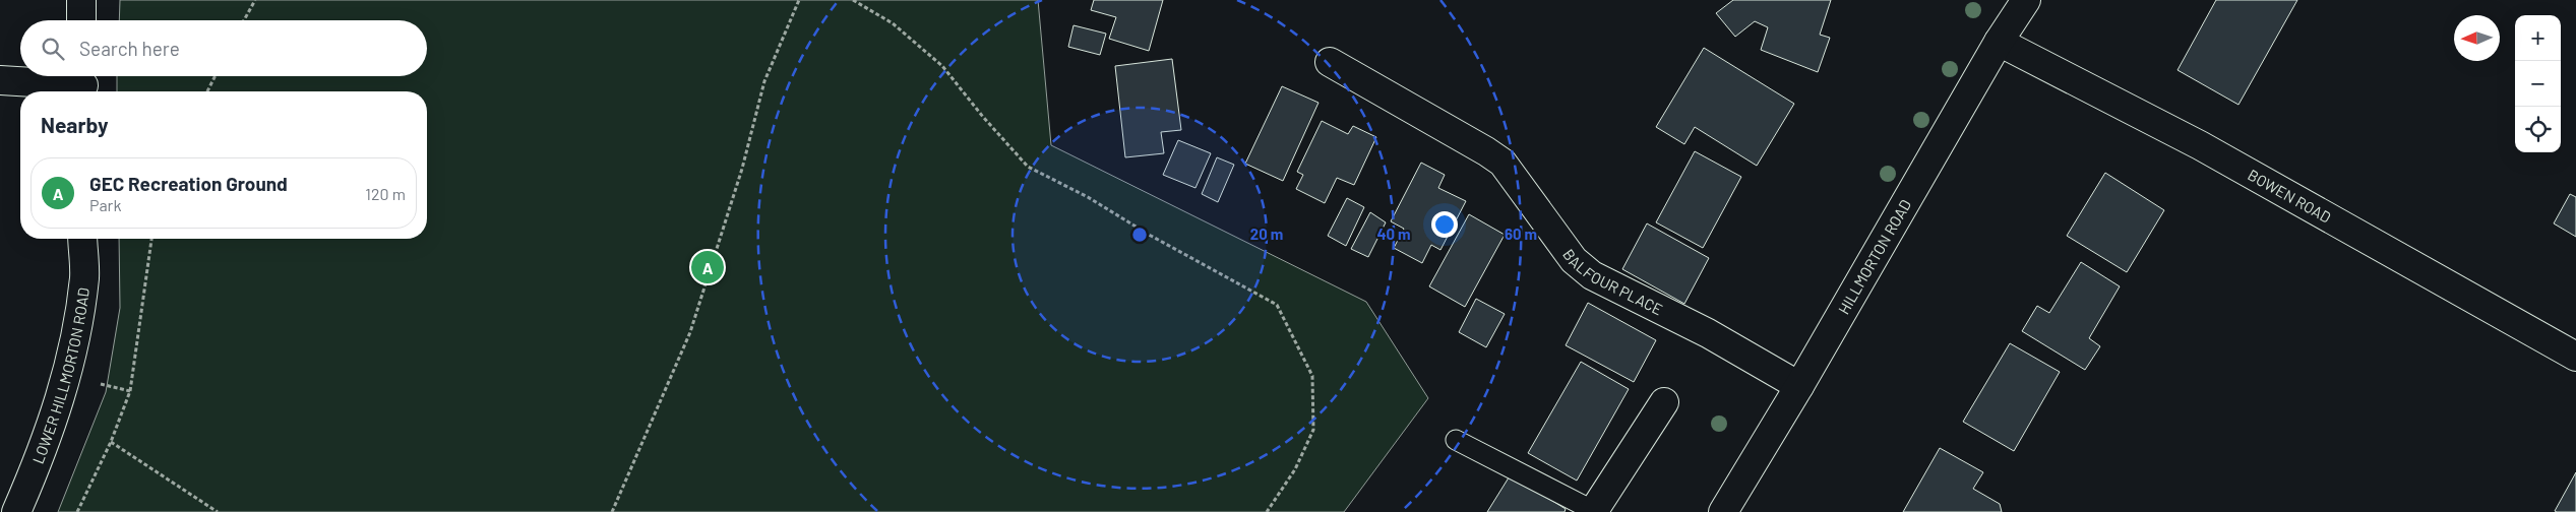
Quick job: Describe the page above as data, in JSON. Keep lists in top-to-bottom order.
{
  "streets": {
    "main road": [
      "BOWEN ROAD",
      "HILLMORTON ROAD",
      "BALFOUR PLACE",
      "LOWER HILLMORTON ROAD"
    ]
  },
  "crossings": [
    ["BOWEN ROAD", "HILLMORTON ROAD"],
    ["HILLMORTON ROAD", "BALFOUR PLACE"]
  ],
  "north": "left",
  "page": {
    "map_buttons": ["+", "−"],
    "search": "Search here",
    "heading": "Nearby",
    "list": [
      {
        "mark": "A",
        "name": "GEC Recreation Ground",
        "note": "Park",
        "value": "120 m"
      }
    ],
    "pins": "A"
  },
  "rings": ["20 m", "40 m", "60 m"]
}
